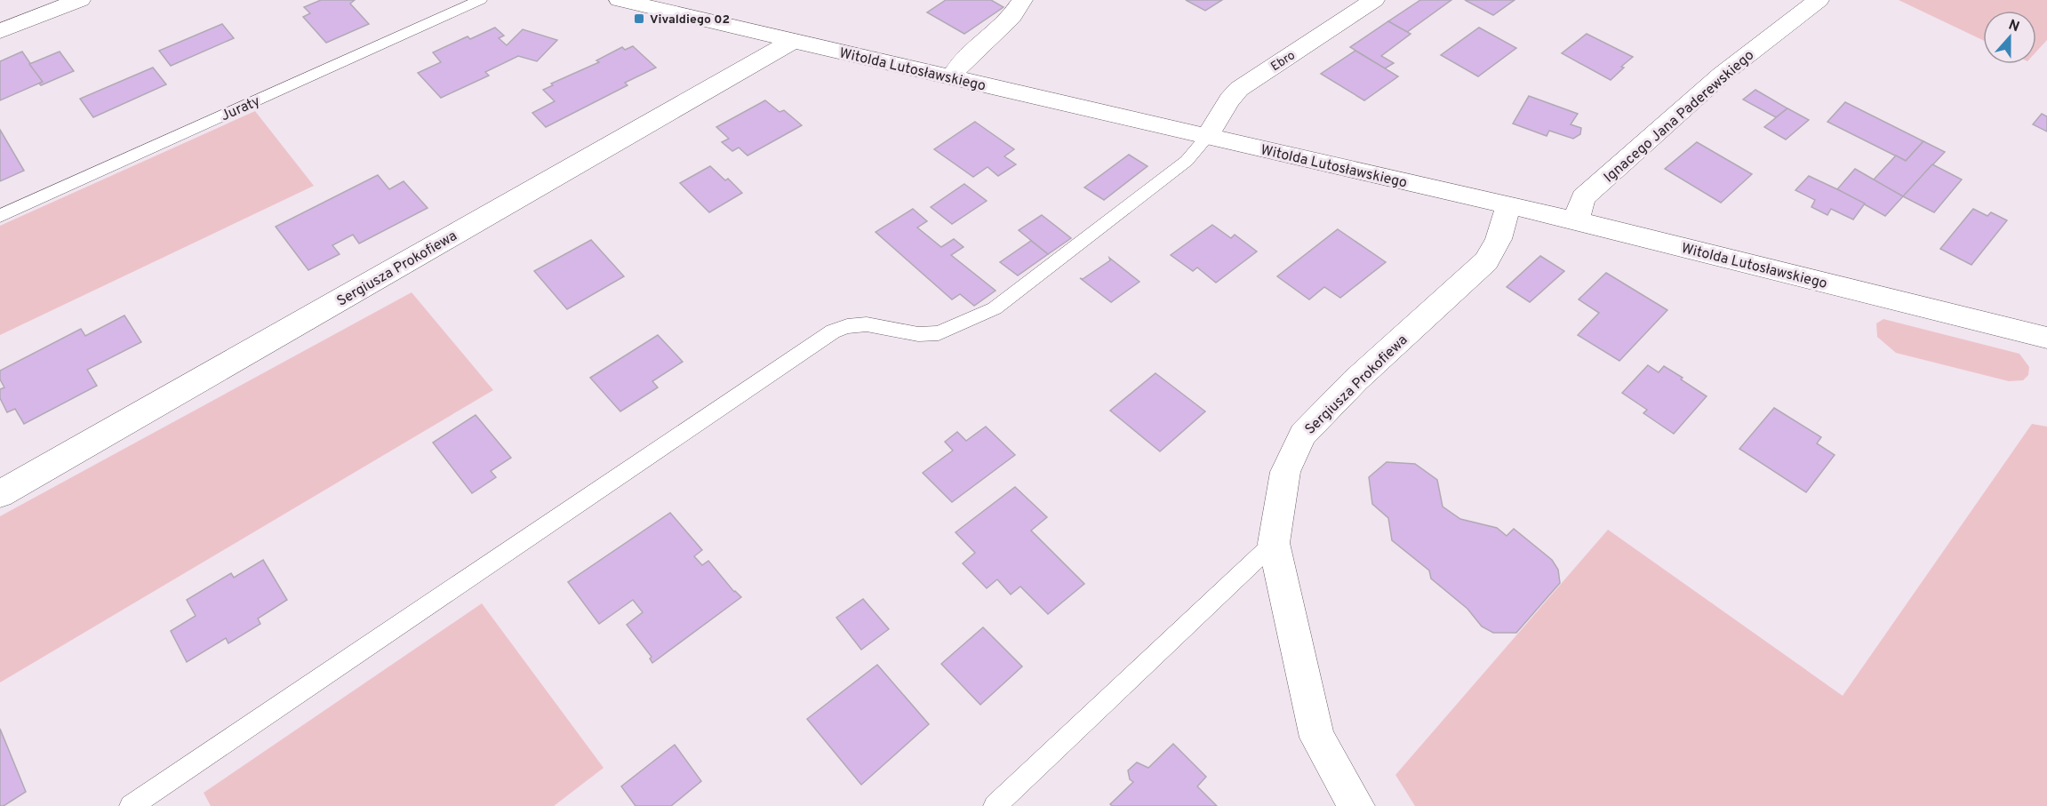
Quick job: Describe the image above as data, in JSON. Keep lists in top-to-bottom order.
{
  "streets": {
    "street": [
      "Ebro",
      "Witolda Lutosławskiego",
      "Ignacego Jana Paderewskiego",
      "Sergiusza Prokofiewa"
    ],
    "lane": ["Juraty"]
  },
  "crossings": [
    ["Ebro", "Witolda Lutosławskiego"],
    ["Witolda Lutosławskiego", "Ignacego Jana Paderewskiego"],
    ["Witolda Lutosławskiego", "Sergiusza Prokofiewa"]
  ],
  "places": {
    "transit": ["Vivaldiego 02"]
  },
  "north": "top"
}
